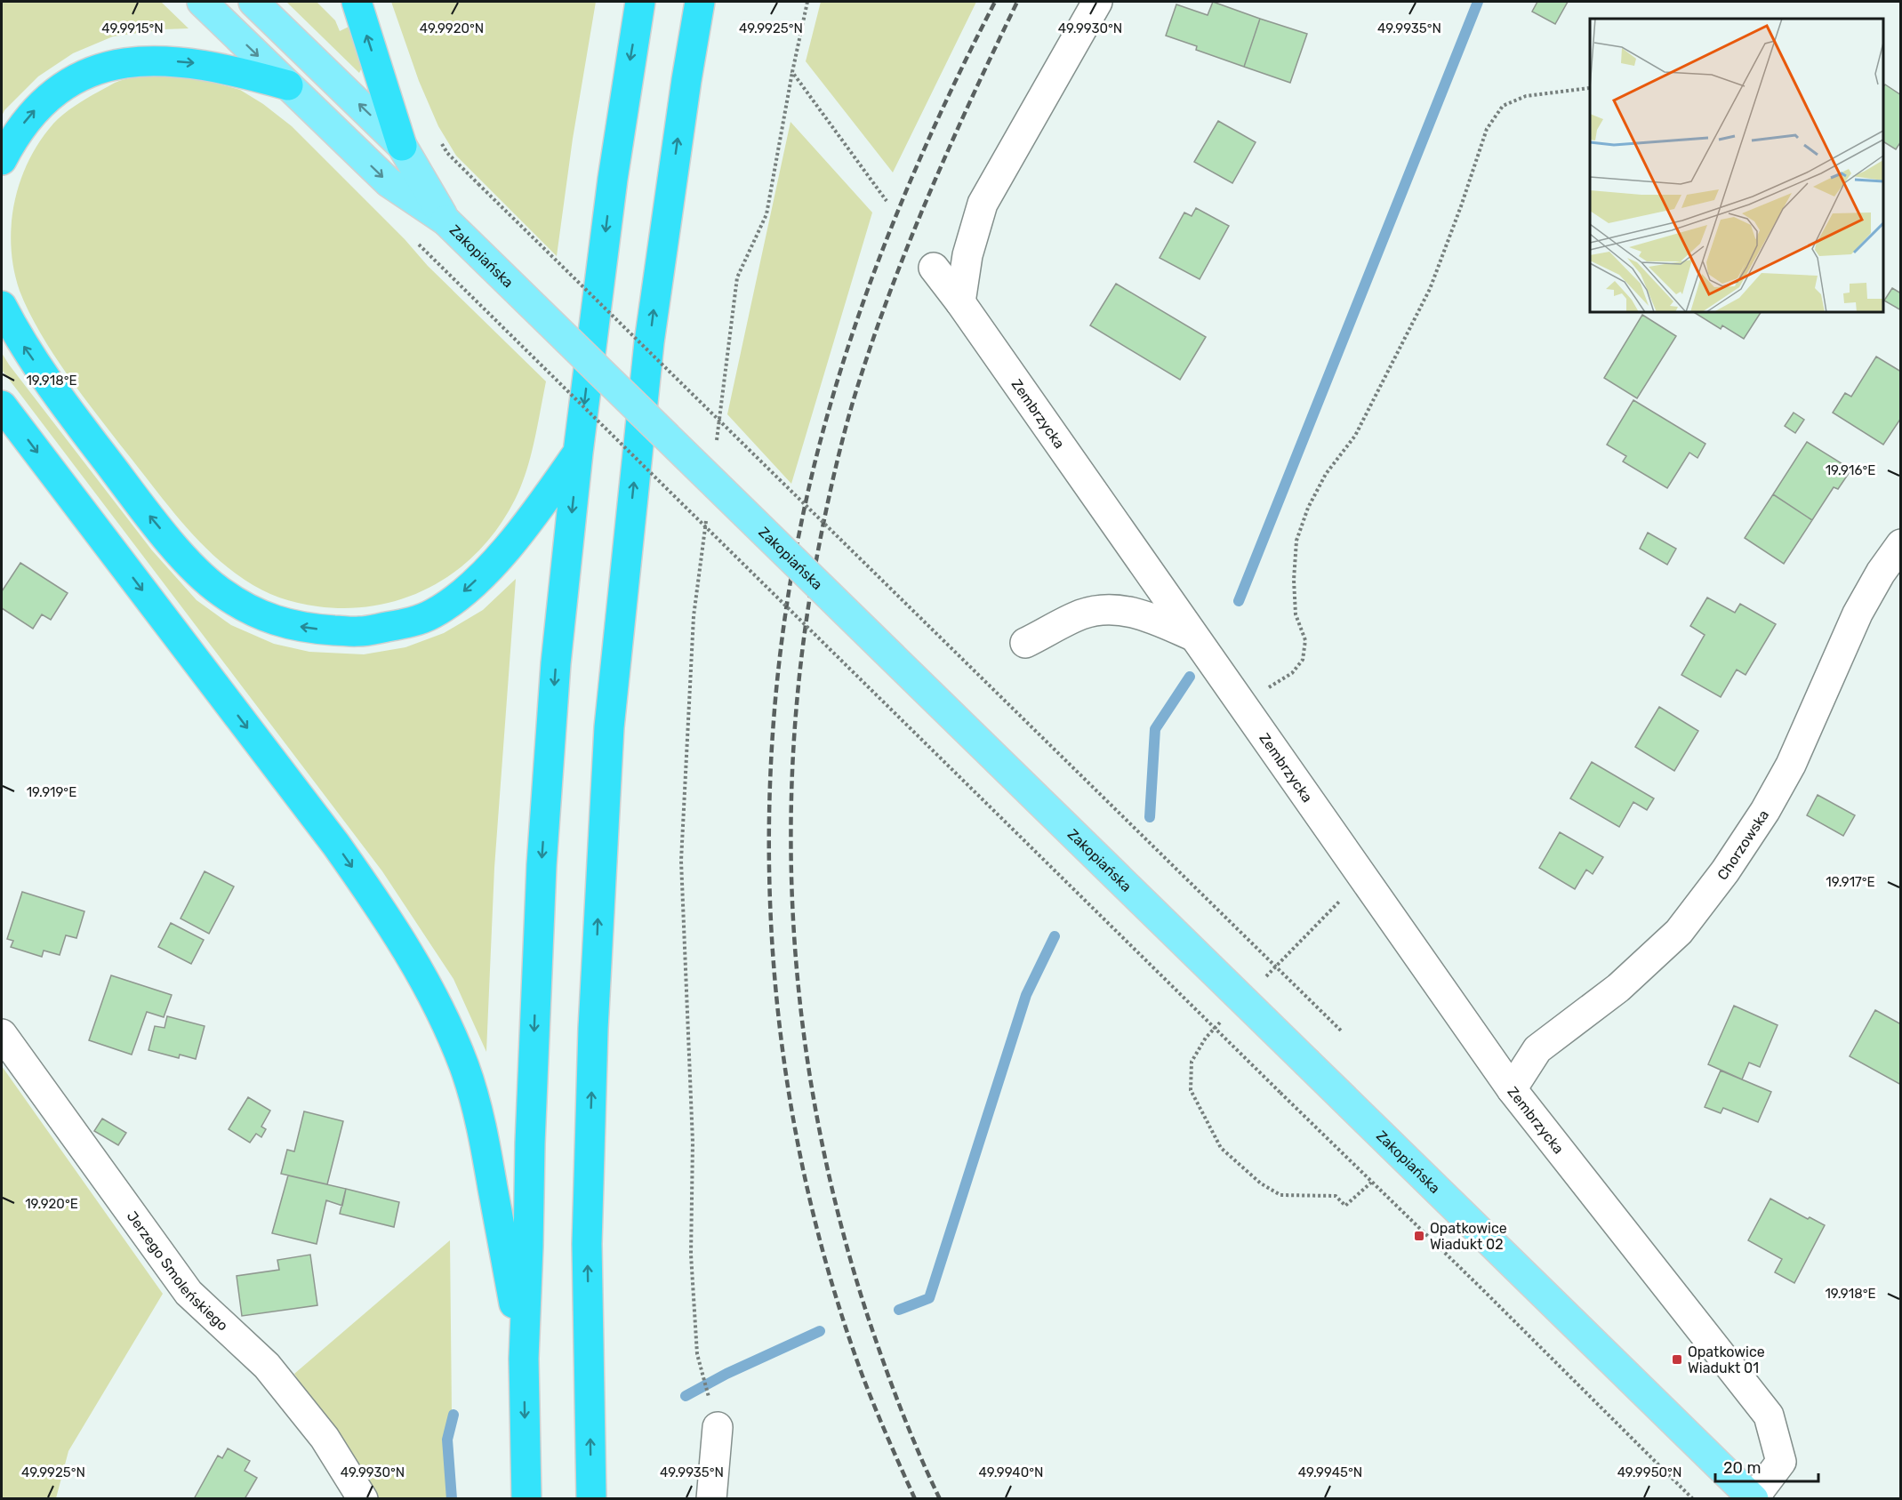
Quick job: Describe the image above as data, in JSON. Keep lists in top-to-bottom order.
{
  "streets": {
    "main road": ["Zakopiańska"],
    "street": ["Zembrzycka", "Chorzowska", "Jerzego Smoleńskiego"]
  },
  "crossings": [
    ["Zakopiańska", "Zembrzycka"],
    ["Zembrzycka", "Chorzowska"]
  ],
  "places": {
    "transit": ["Opatkowice Wiadukt 02", "Opatkowice Wiadukt 01"]
  },
  "scale_bar": "20 m",
  "coordinates": [
    "49.9915°N",
    "49.9920°N",
    "49.9925°N",
    "49.9930°N",
    "49.9935°N",
    "19.918°E",
    "19.916°E",
    "19.919°E",
    "19.917°E",
    "19.920°E",
    "49.9940°N",
    "49.9945°N",
    "49.9950°N"
  ]
}
